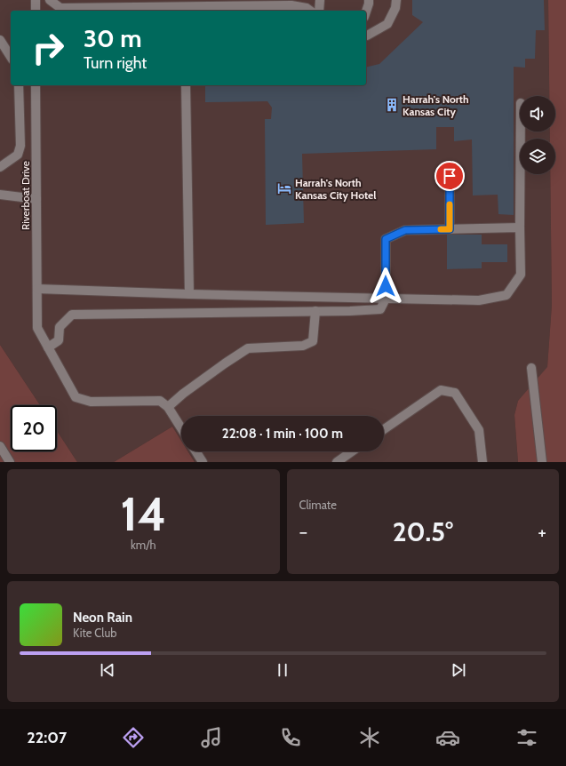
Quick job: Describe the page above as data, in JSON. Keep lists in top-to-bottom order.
{
  "streets": {
    "street": ["Riverboat Drive"]
  },
  "places": {
    "building": ["Harrah's North Kansas City"],
    "hotel": ["Harrah's North Kansas City Hotel"]
  },
  "page": {
    "turn": ["30 m", "Turn right"],
    "limit": "20",
    "trip": "22:08 · 1 min · 100 m",
    "tile": [
      ["14", "km/h"],
      "Climate"
    ],
    "heat": ["−", "20.5°", "+"],
    "song": ["Neon Rain", "Kite Club"],
    "tabs": "22:07"
  }
}
